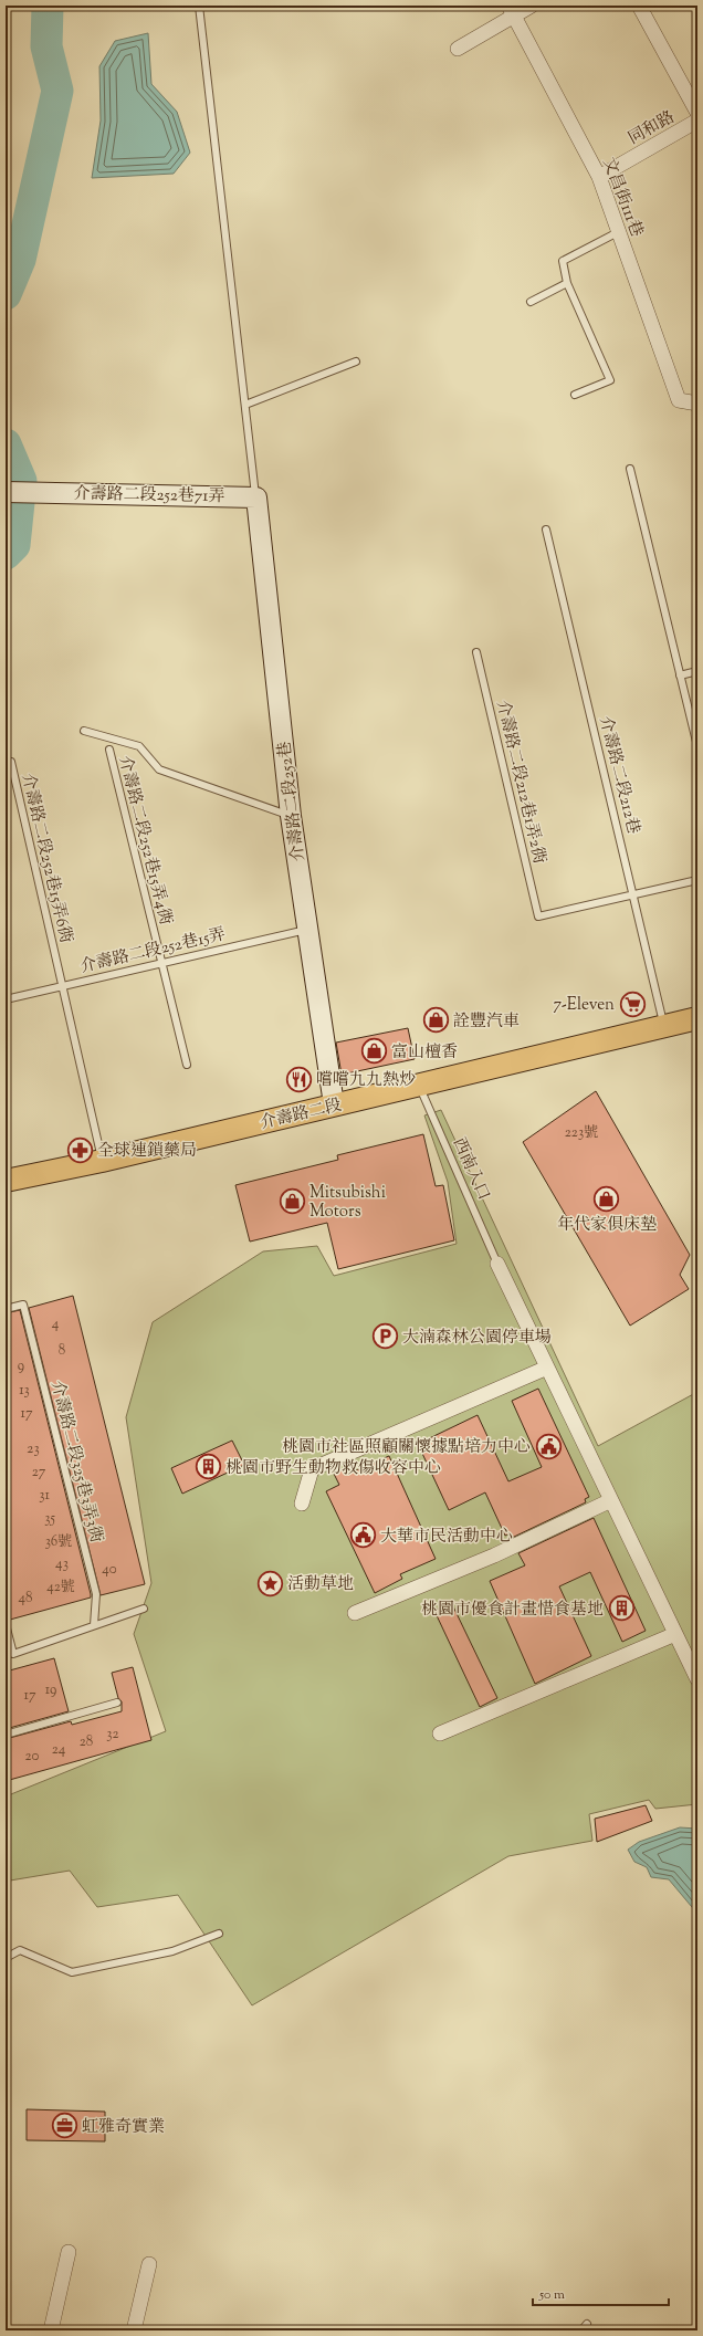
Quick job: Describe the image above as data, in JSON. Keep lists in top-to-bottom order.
{
  "streets": {
    "main road": ["介壽路二段"],
    "street": [
      "同和路",
      "文昌街111巷",
      "介壽路二段252巷71弄",
      "介壽路二段252巷"
    ],
    "lane": [
      "介壽路二段212巷",
      "介壽路二段212巷1弄2衖",
      "介壽路二段252巷15弄4衖",
      "介壽路二段252巷15弄6衖",
      "介壽路二段252巷15弄",
      "西南入口",
      "介壽路二段325巷3弄3衖"
    ]
  },
  "crossings": [
    ["同和路", "文昌街111巷"],
    ["介壽路二段252巷71弄", "介壽路二段252巷"],
    ["介壽路二段212巷", "介壽路二段212巷1弄2衖"],
    ["介壽路二段212巷", "介壽路二段"],
    ["介壽路二段252巷", "介壽路二段252巷15弄"],
    ["介壽路二段252巷", "介壽路二段"],
    ["介壽路二段252巷15弄4衖", "介壽路二段252巷15弄"],
    ["介壽路二段252巷15弄6衖", "介壽路二段252巷15弄"],
    ["介壽路二段252巷15弄6衖", "介壽路二段"],
    ["介壽路二段", "西南入口"]
  ],
  "places": {
    "supermarket": ["7-Eleven"],
    "shop": [
      "詮豐汽車",
      "富山檀香",
      "年代家俱床墊",
      "Mitsubishi Motors"
    ],
    "restaurant": ["嚐嚐九九熱炒"],
    "pharmacy": ["全球連鎖藥局"],
    "parking": ["大湳森林公園停車場"],
    "public building": ["桃園市社區照顧關懷據點培力中心", "大華市民活動中心"],
    "building": ["桃園市野生動物救傷收容中心", "桃園市優食計畫惜食基地"],
    "place": ["活動草地"],
    "office": ["虹雅奇實業"]
  },
  "house_numbers": [
    "223號",
    "4",
    "8",
    "9",
    "13",
    "17",
    "23",
    "27",
    "31",
    "35",
    "36號",
    "43",
    "40",
    "42號",
    "48",
    "19",
    "17",
    "32",
    "28",
    "24",
    "20"
  ],
  "scale_bar": "50 m"
}
